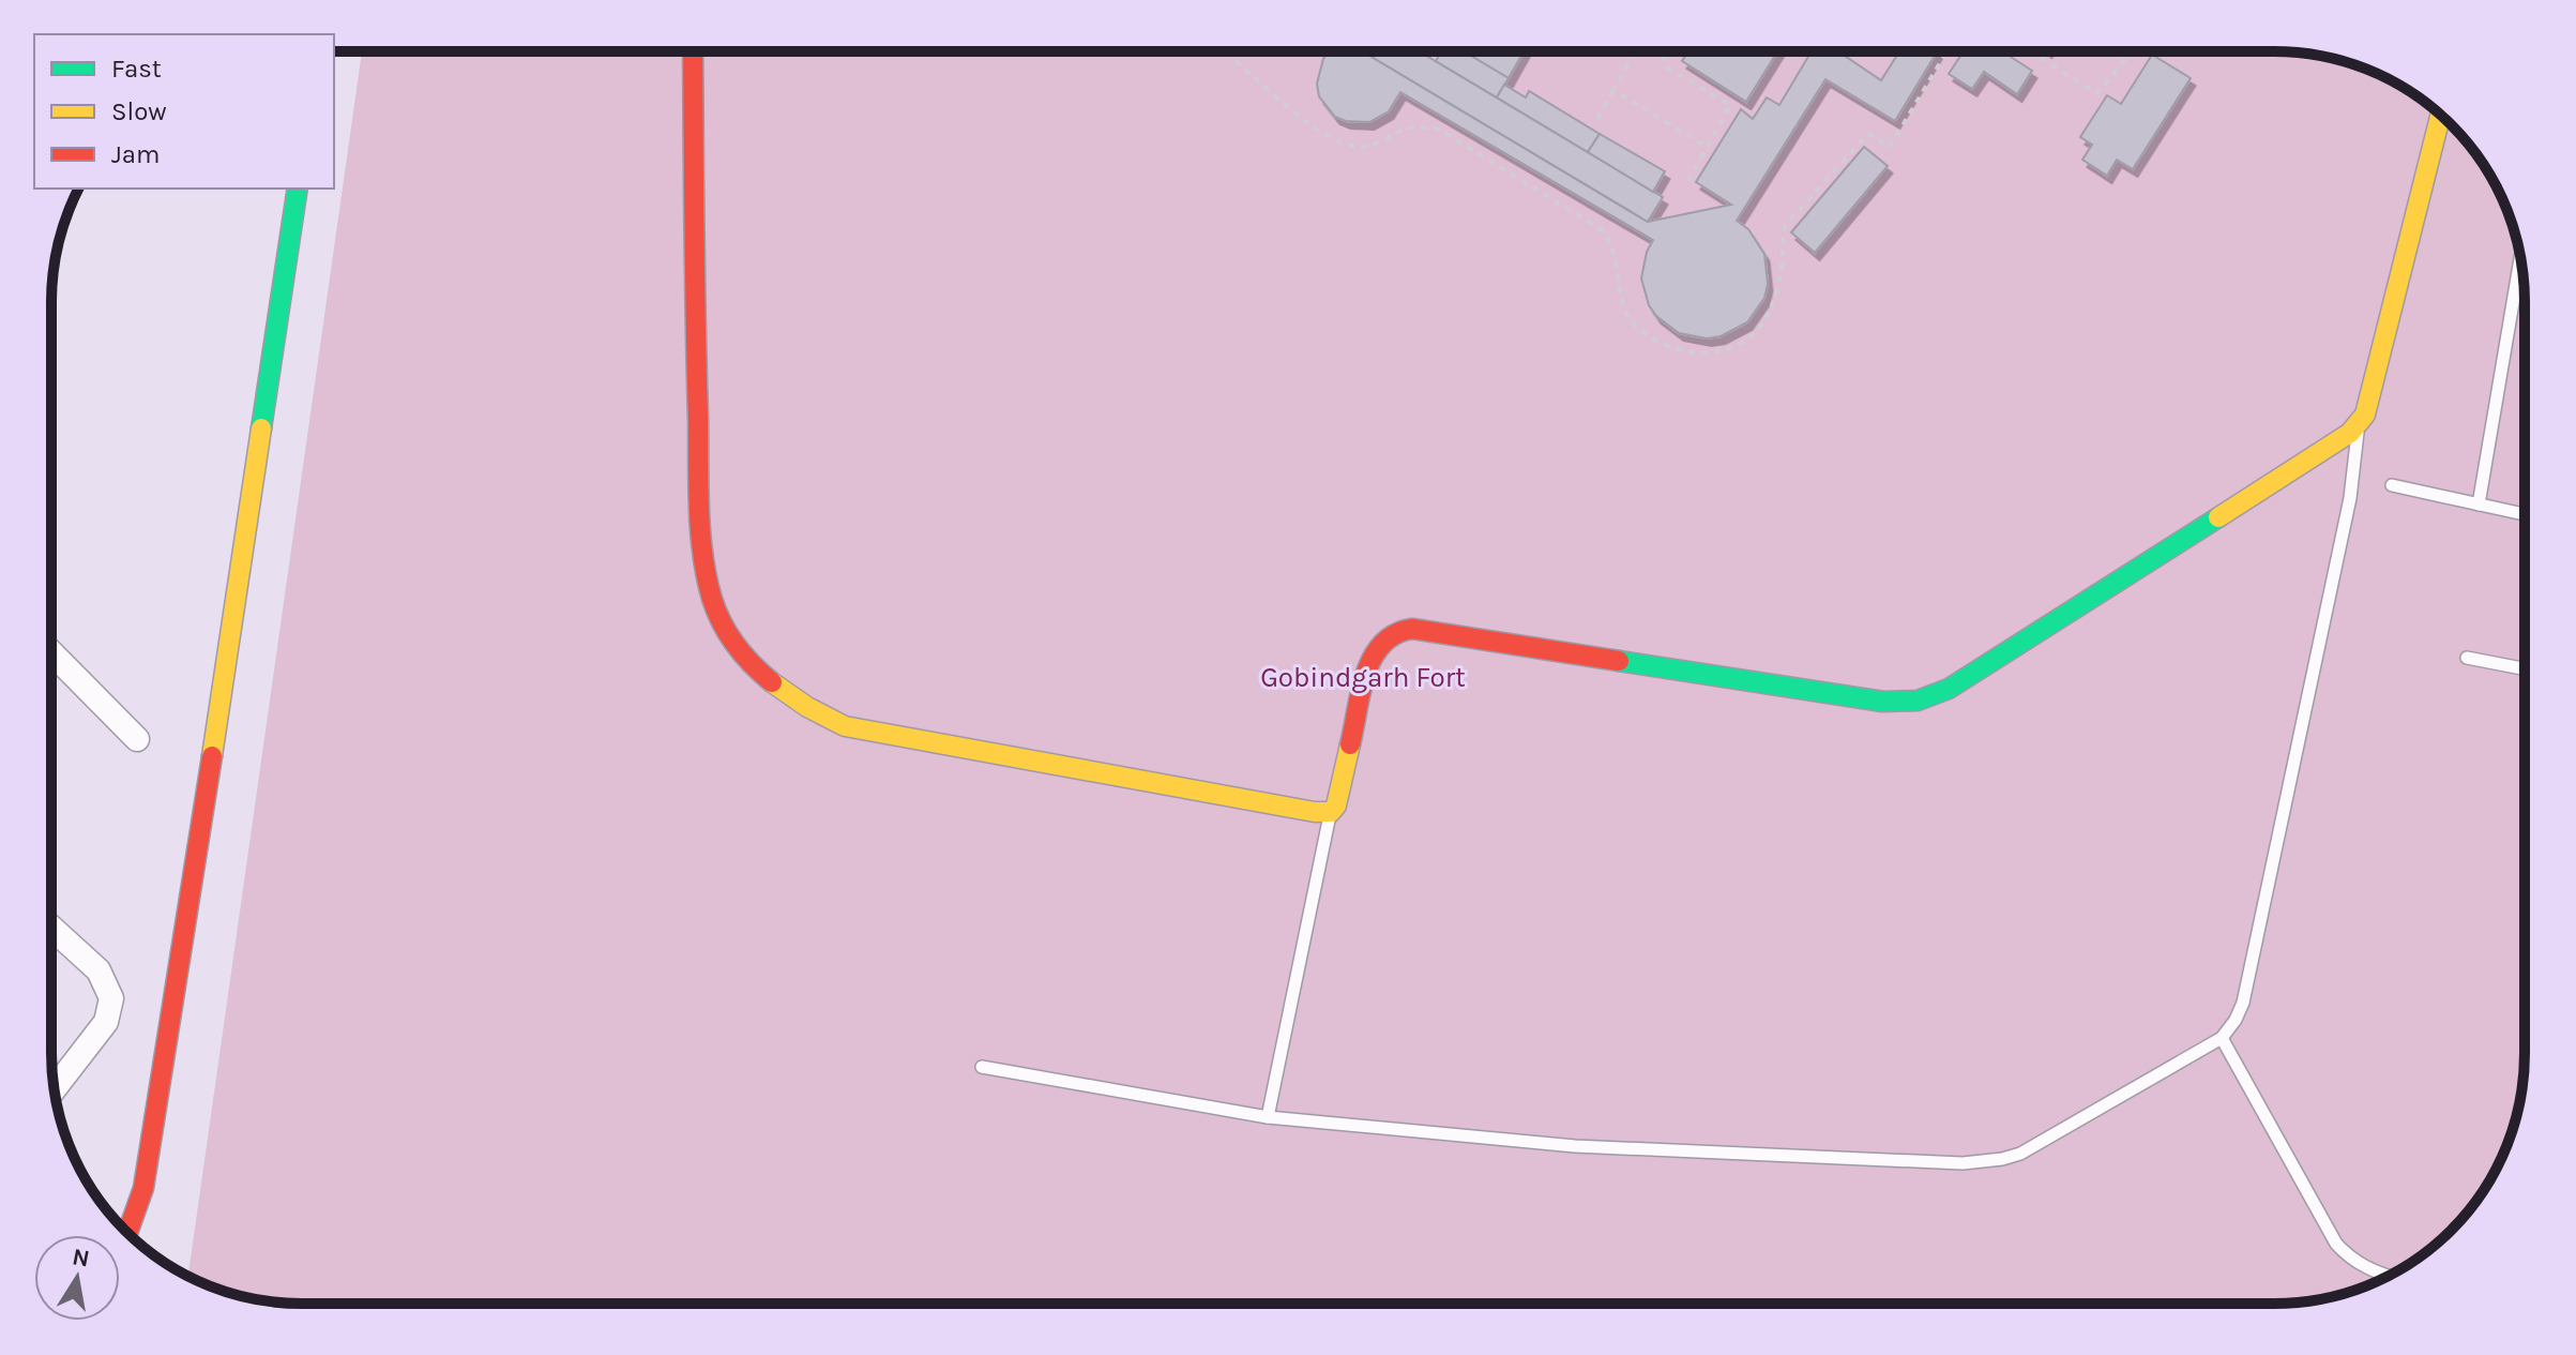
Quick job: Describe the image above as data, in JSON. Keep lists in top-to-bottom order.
{
  "parks": ["Gobindgarh Fort"],
  "legend": ["Fast", "Slow", "Jam"],
  "north": "top"
}
